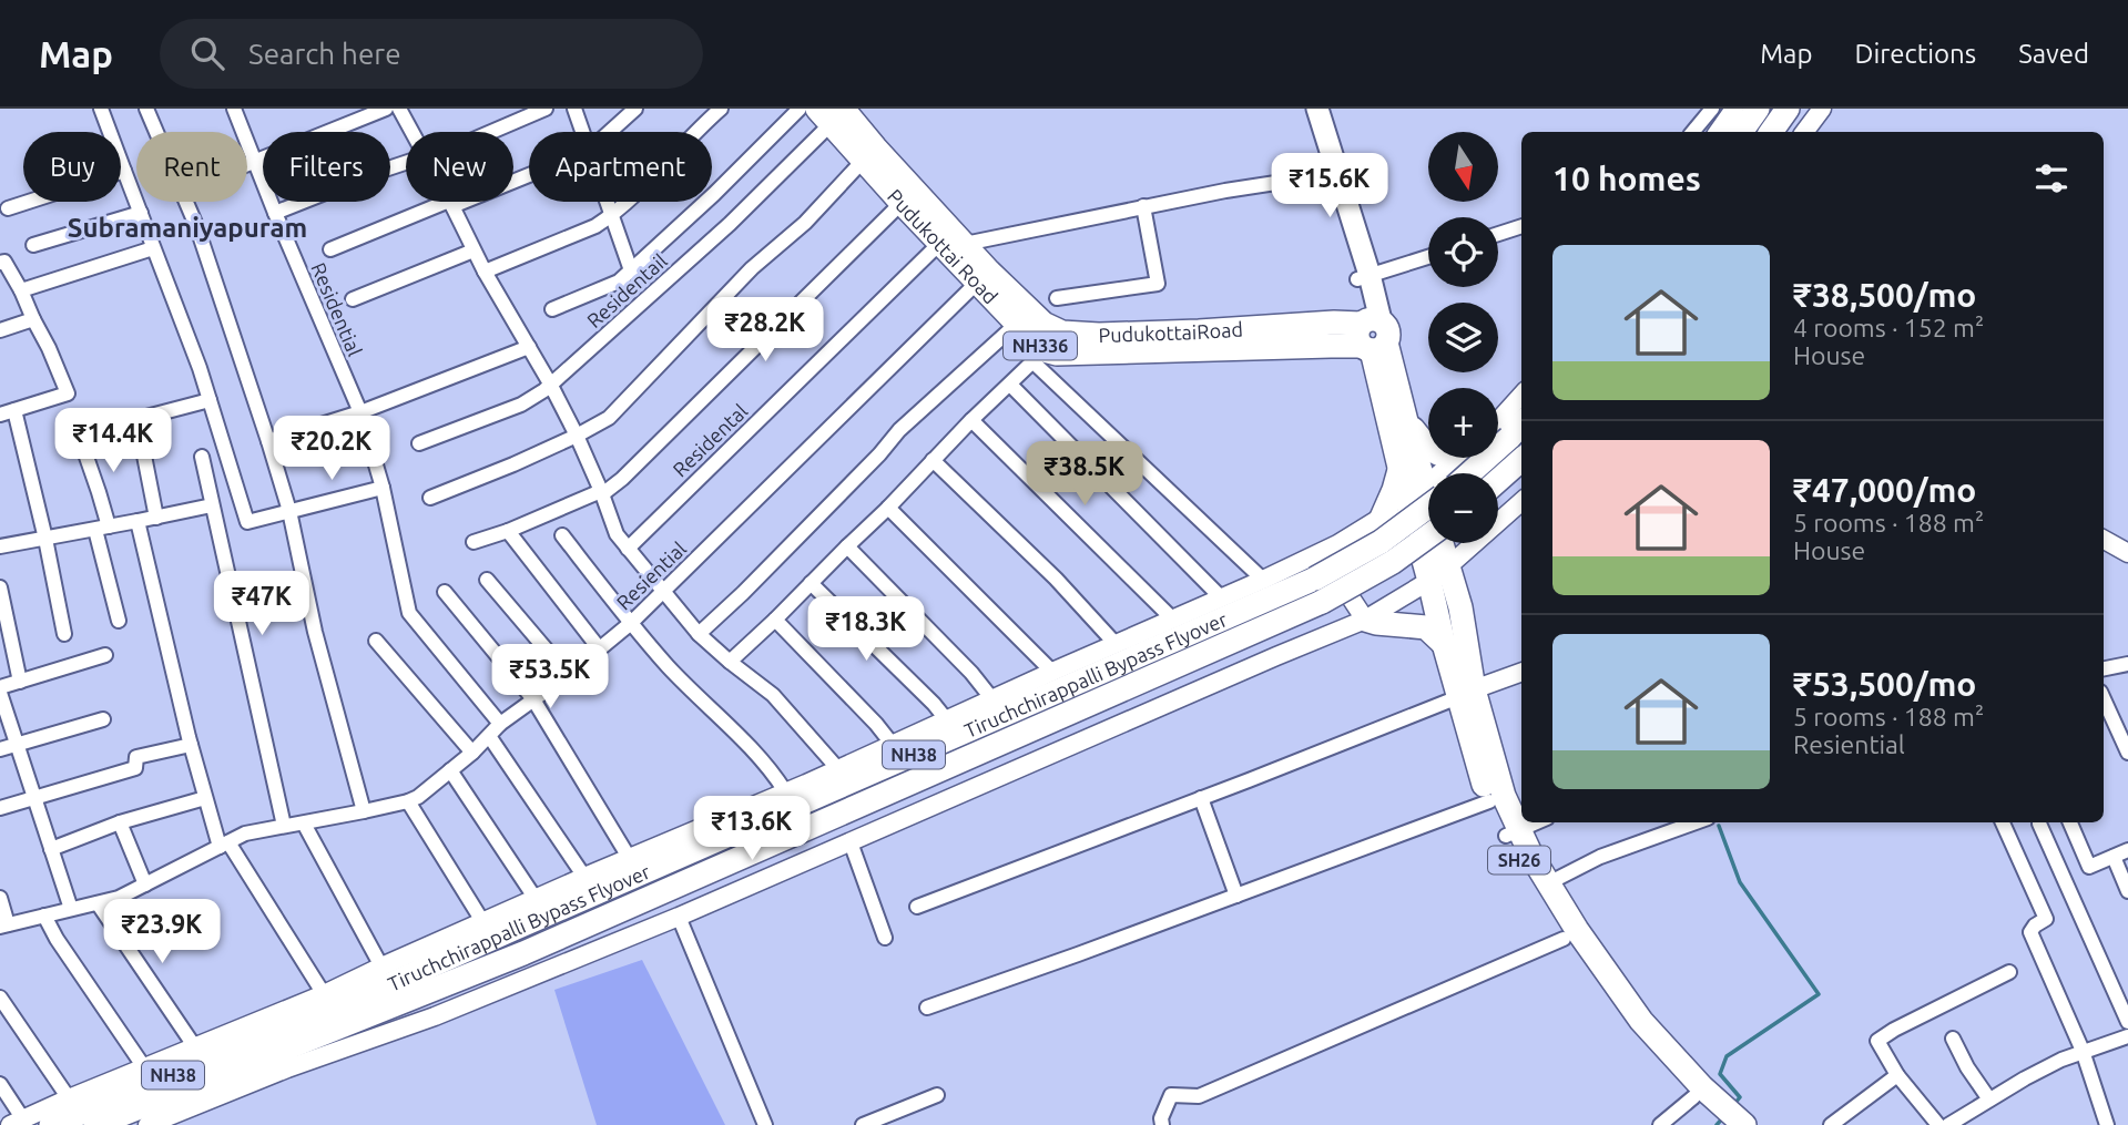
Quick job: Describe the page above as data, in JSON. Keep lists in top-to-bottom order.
{
  "streets": {
    "main road": [
      "Pudukottai Road",
      "PudukottaiRoad",
      "NH336",
      "Tiruchchirappalli Bypass Flyover",
      "NH38",
      "SH26"
    ],
    "street": [
      "Residentail",
      "Residential",
      "Residental",
      "Resiential"
    ]
  },
  "crossings": [
    ["Pudukottai Road", "Residentail"],
    ["Pudukottai Road", "PudukottaiRoad"],
    ["Pudukottai Road", "NH336"],
    ["Pudukottai Road", "Residental"],
    ["Pudukottai Road", "Resiential"],
    ["Residentail", "PudukottaiRoad"],
    ["Residential", "Resiential"],
    ["PudukottaiRoad", "NH336"],
    ["PudukottaiRoad", "Residental"]
  ],
  "districts": ["Subramaniyapuram"],
  "north": "bottom",
  "page": {
    "header": "Map",
    "search": "Search here",
    "nav": ["Map", "Directions", "Saved"],
    "map_buttons": ["+", "−"],
    "chip": [
      "Buy",
      "Rent",
      "Filters",
      "New",
      "Apartment"
    ],
    "heading": "10 homes",
    "price": [
      "₹15.6K",
      "₹28.2K",
      "₹14.4K",
      "₹20.2K",
      "₹38.5K",
      "₹47K",
      "₹18.3K",
      "₹53.5K",
      "₹13.6K",
      "₹23.9K"
    ],
    "list": [
      {
        "name": "₹38,500/mo",
        "note": "4 rooms · 152 m² · House"
      },
      {
        "name": "₹47,000/mo",
        "note": "5 rooms · 188 m² · House"
      },
      {
        "name": "₹53,500/mo",
        "note": "5 rooms · 188 m² · Resiential"
      }
    ]
  }
}
